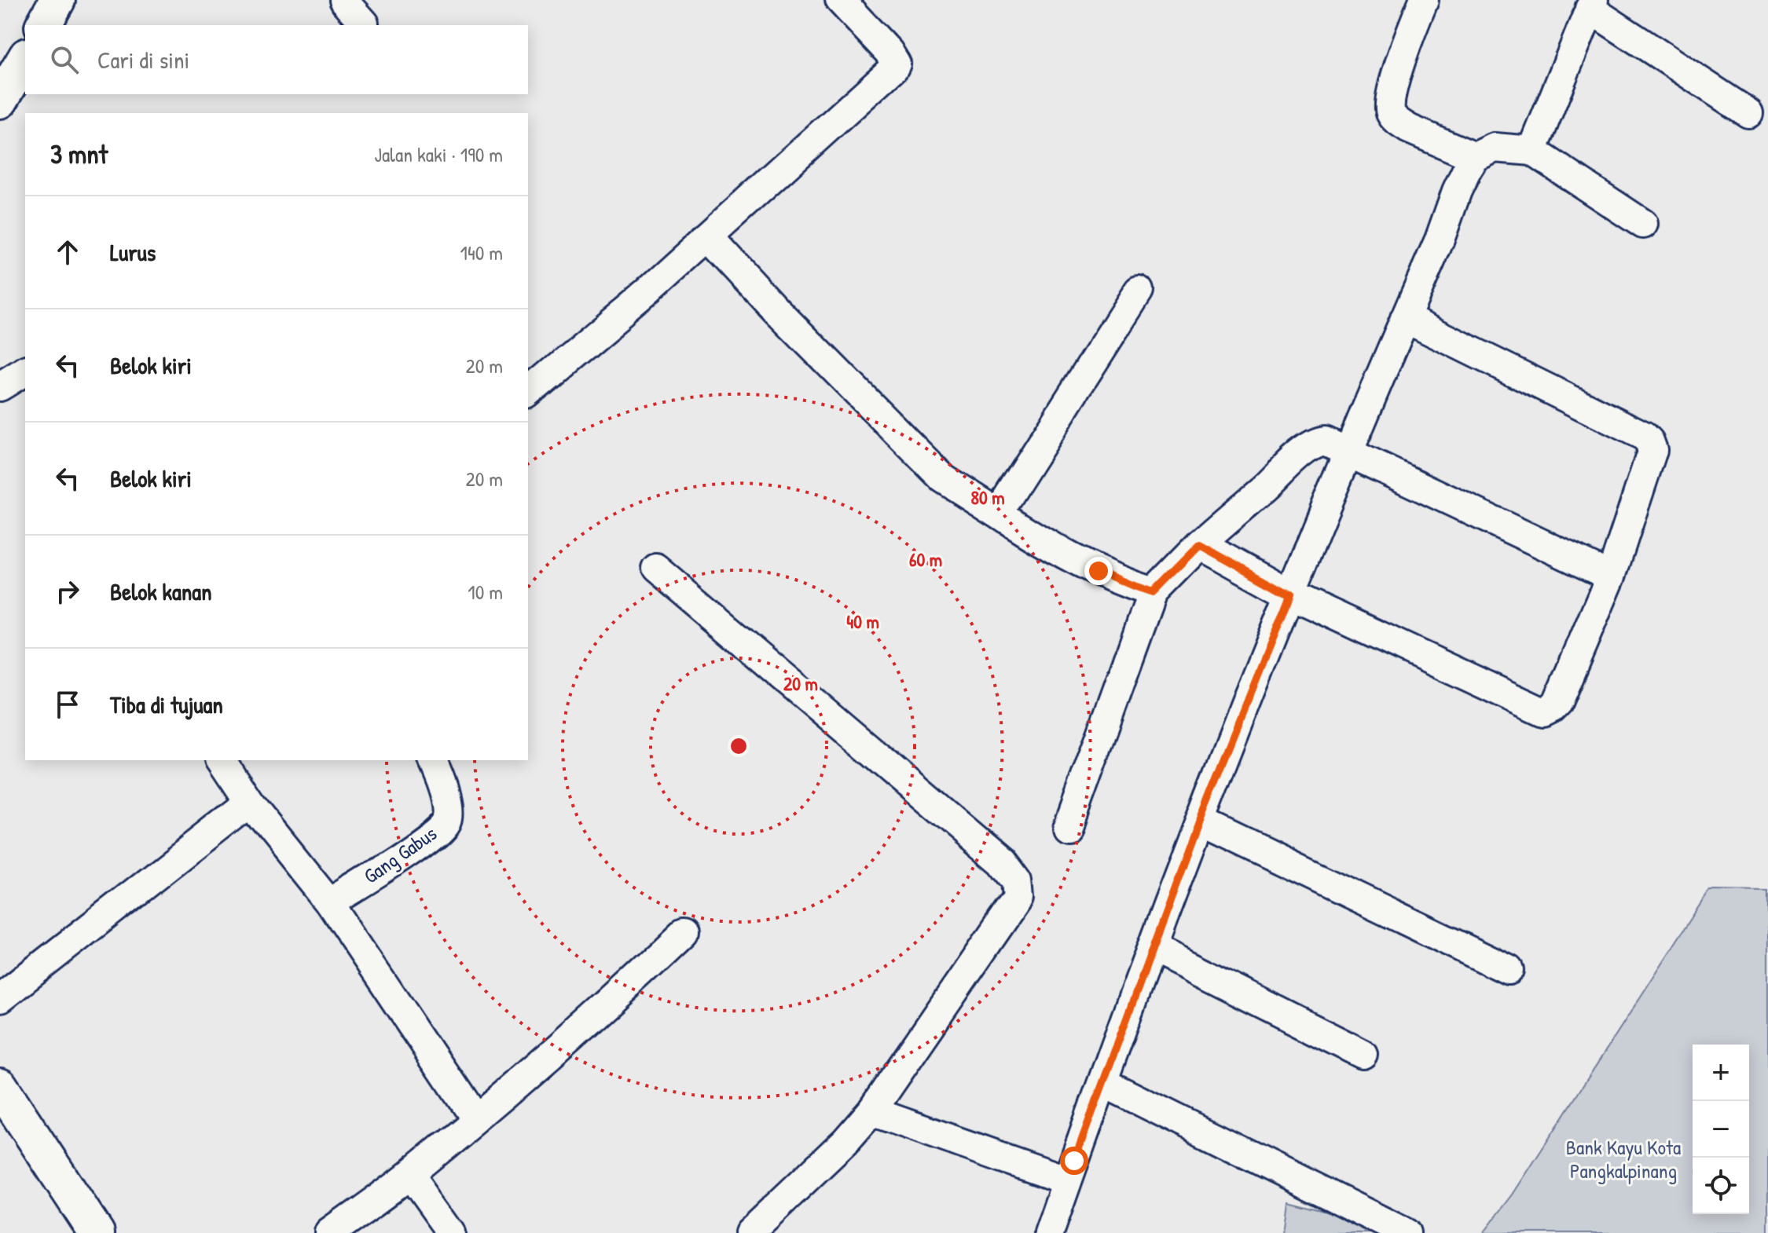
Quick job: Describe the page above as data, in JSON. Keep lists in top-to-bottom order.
{
  "streets": {
    "street": ["Gang Gabus"]
  },
  "parks": ["Bank Kayu Kota Pangkalpinang"],
  "page": {
    "search": "Cari di sini",
    "heading": ["3 mnt", "Jalan kaki · 190 m"],
    "list": [
      ["Lurus", "140 m"],
      ["Belok kiri", "20 m"],
      ["Belok kiri", "20 m"],
      ["Belok kanan", "10 m"],
      "Tiba di tujuan"
    ],
    "map_buttons": ["+", "−"]
  },
  "rings": [
    "80 m",
    "60 m",
    "40 m",
    "20 m"
  ]
}
